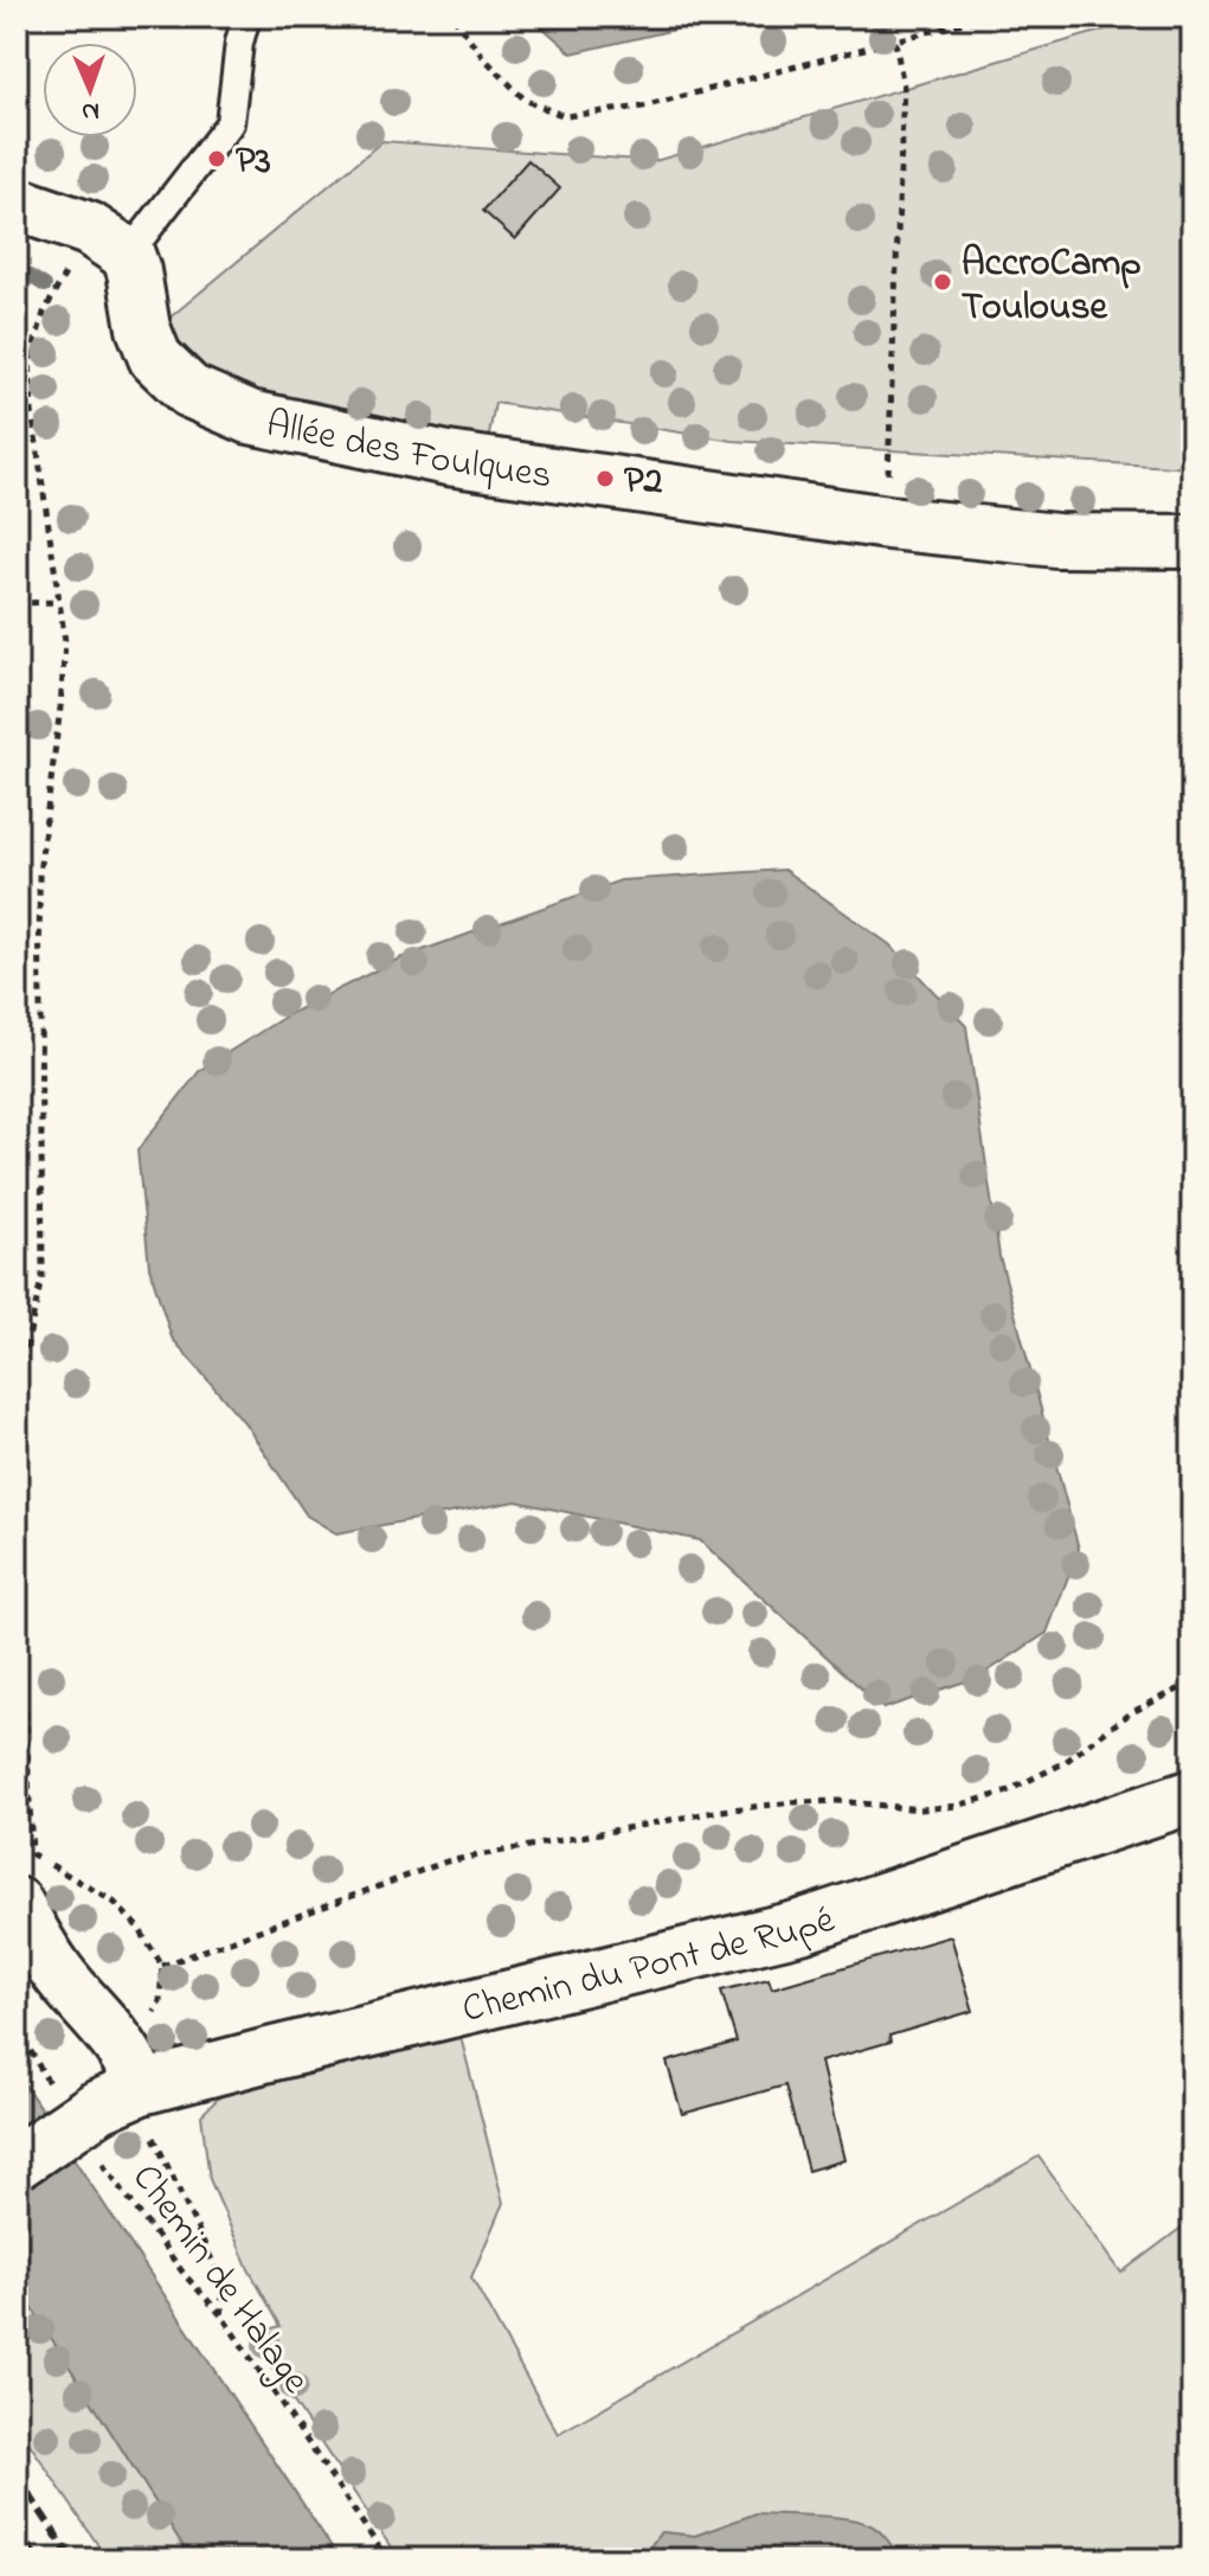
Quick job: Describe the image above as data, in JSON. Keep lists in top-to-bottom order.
{
  "streets": {
    "street": ["Allée des Foulques", "Chemin du Pont de Rupé"],
    "path": ["Chemin de Halage"]
  },
  "places": ["P3", "AccroCamp Toulouse", "P2"],
  "north": "bottom"
}
